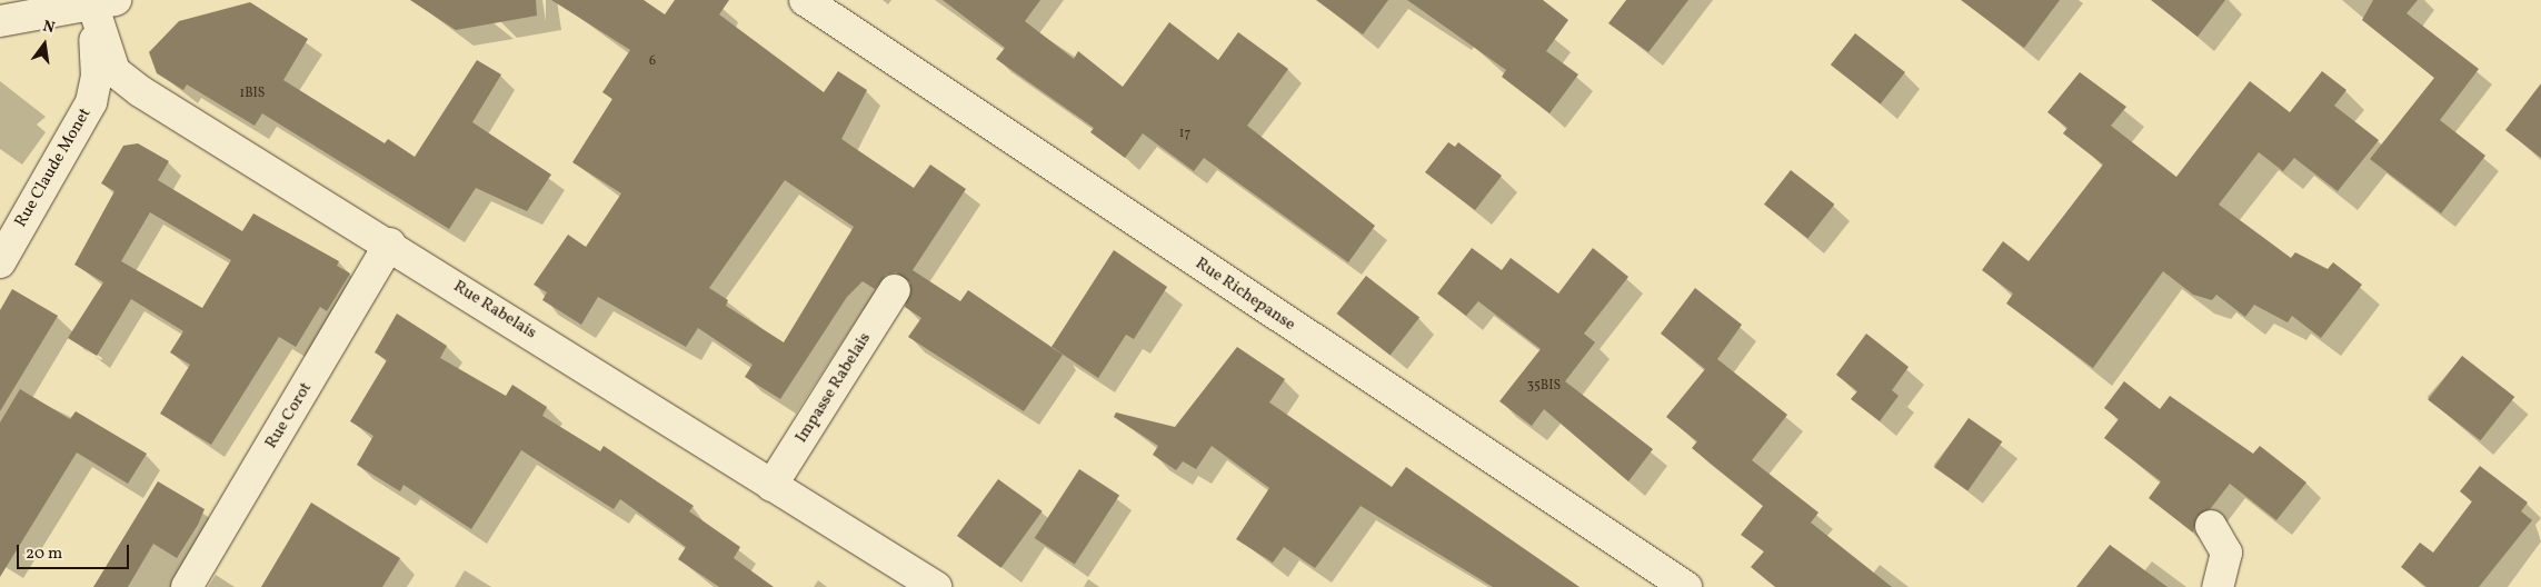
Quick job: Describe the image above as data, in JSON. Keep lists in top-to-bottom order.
{
  "streets": {
    "street": [
      "Rue Claude Monet",
      "Rue Richepanse",
      "Rue Rabelais",
      "Impasse Rabelais",
      "Rue Corot"
    ]
  },
  "crossings": [
    ["Rue Claude Monet", "Rue Rabelais"],
    ["Rue Rabelais", "Impasse Rabelais"],
    ["Rue Rabelais", "Rue Corot"]
  ],
  "house_numbers": [
    "6",
    "1BIS",
    "17",
    "35BIS"
  ],
  "scale_bar": "20 m",
  "north": "top"
}
